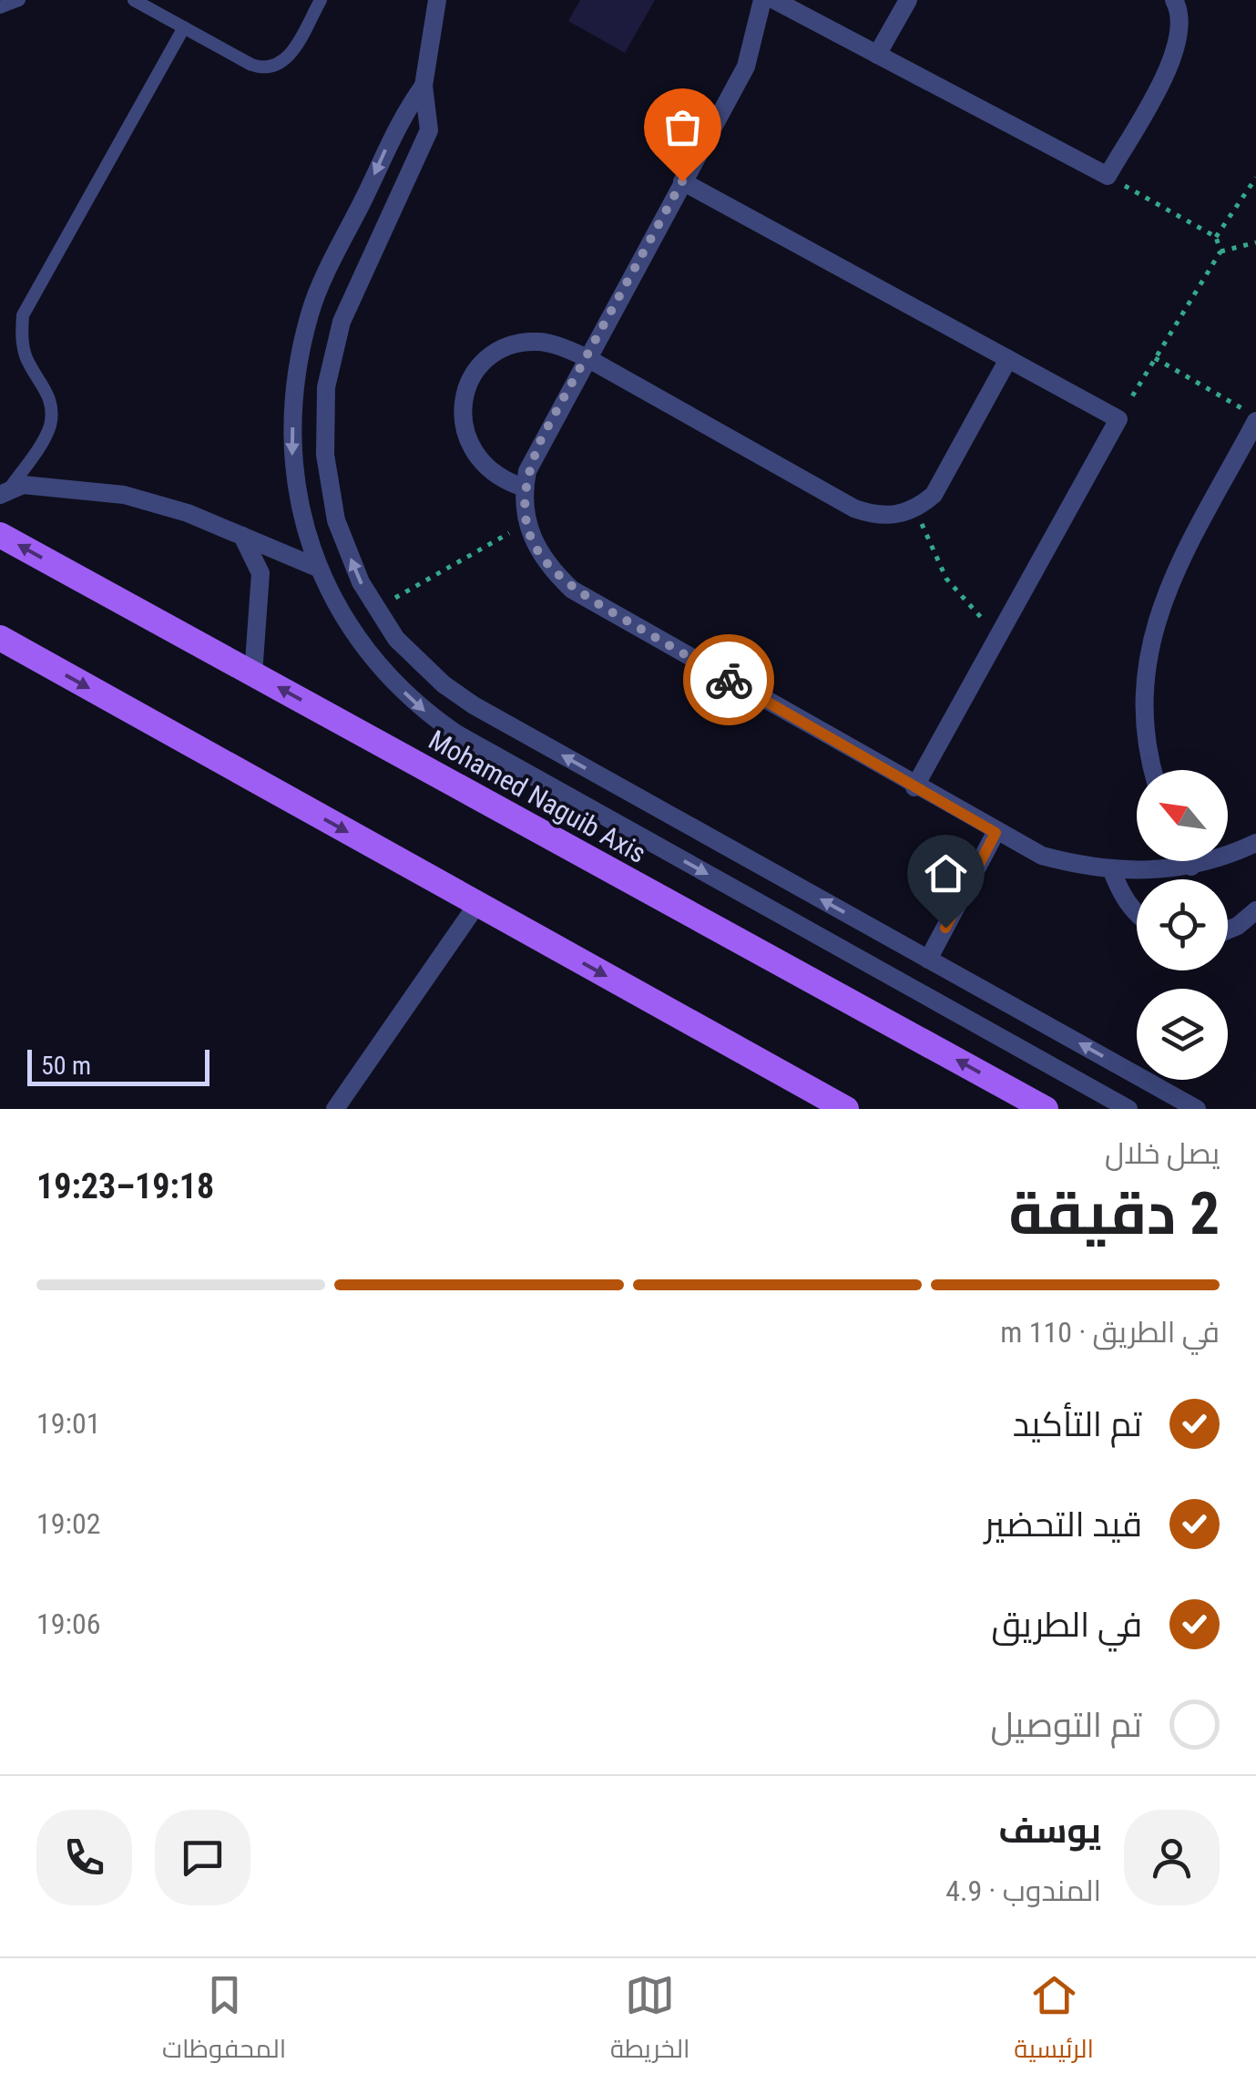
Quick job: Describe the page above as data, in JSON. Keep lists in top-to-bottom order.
{
  "streets": {
    "main road": ["Mohamed Naguib Axis"]
  },
  "scale_bar": "50 m",
  "north": "top left",
  "page": {
    "scale": "50 m",
    "heading": ["2 دقيقة", "يصل خلال", "19:18–19:23"],
    "panel": ["يوسف", "المندوب · 4.9"],
    "bar": "في الطريق · 110 m",
    "list": [
      ["تم التأكيد", "19:01"],
      ["قيد التحضير", "19:02"],
      ["في الطريق", "19:06"],
      "تم التوصيل"
    ],
    "tabs": ["الرئيسية", "الخريطة", "المحفوظات"]
  }
}
